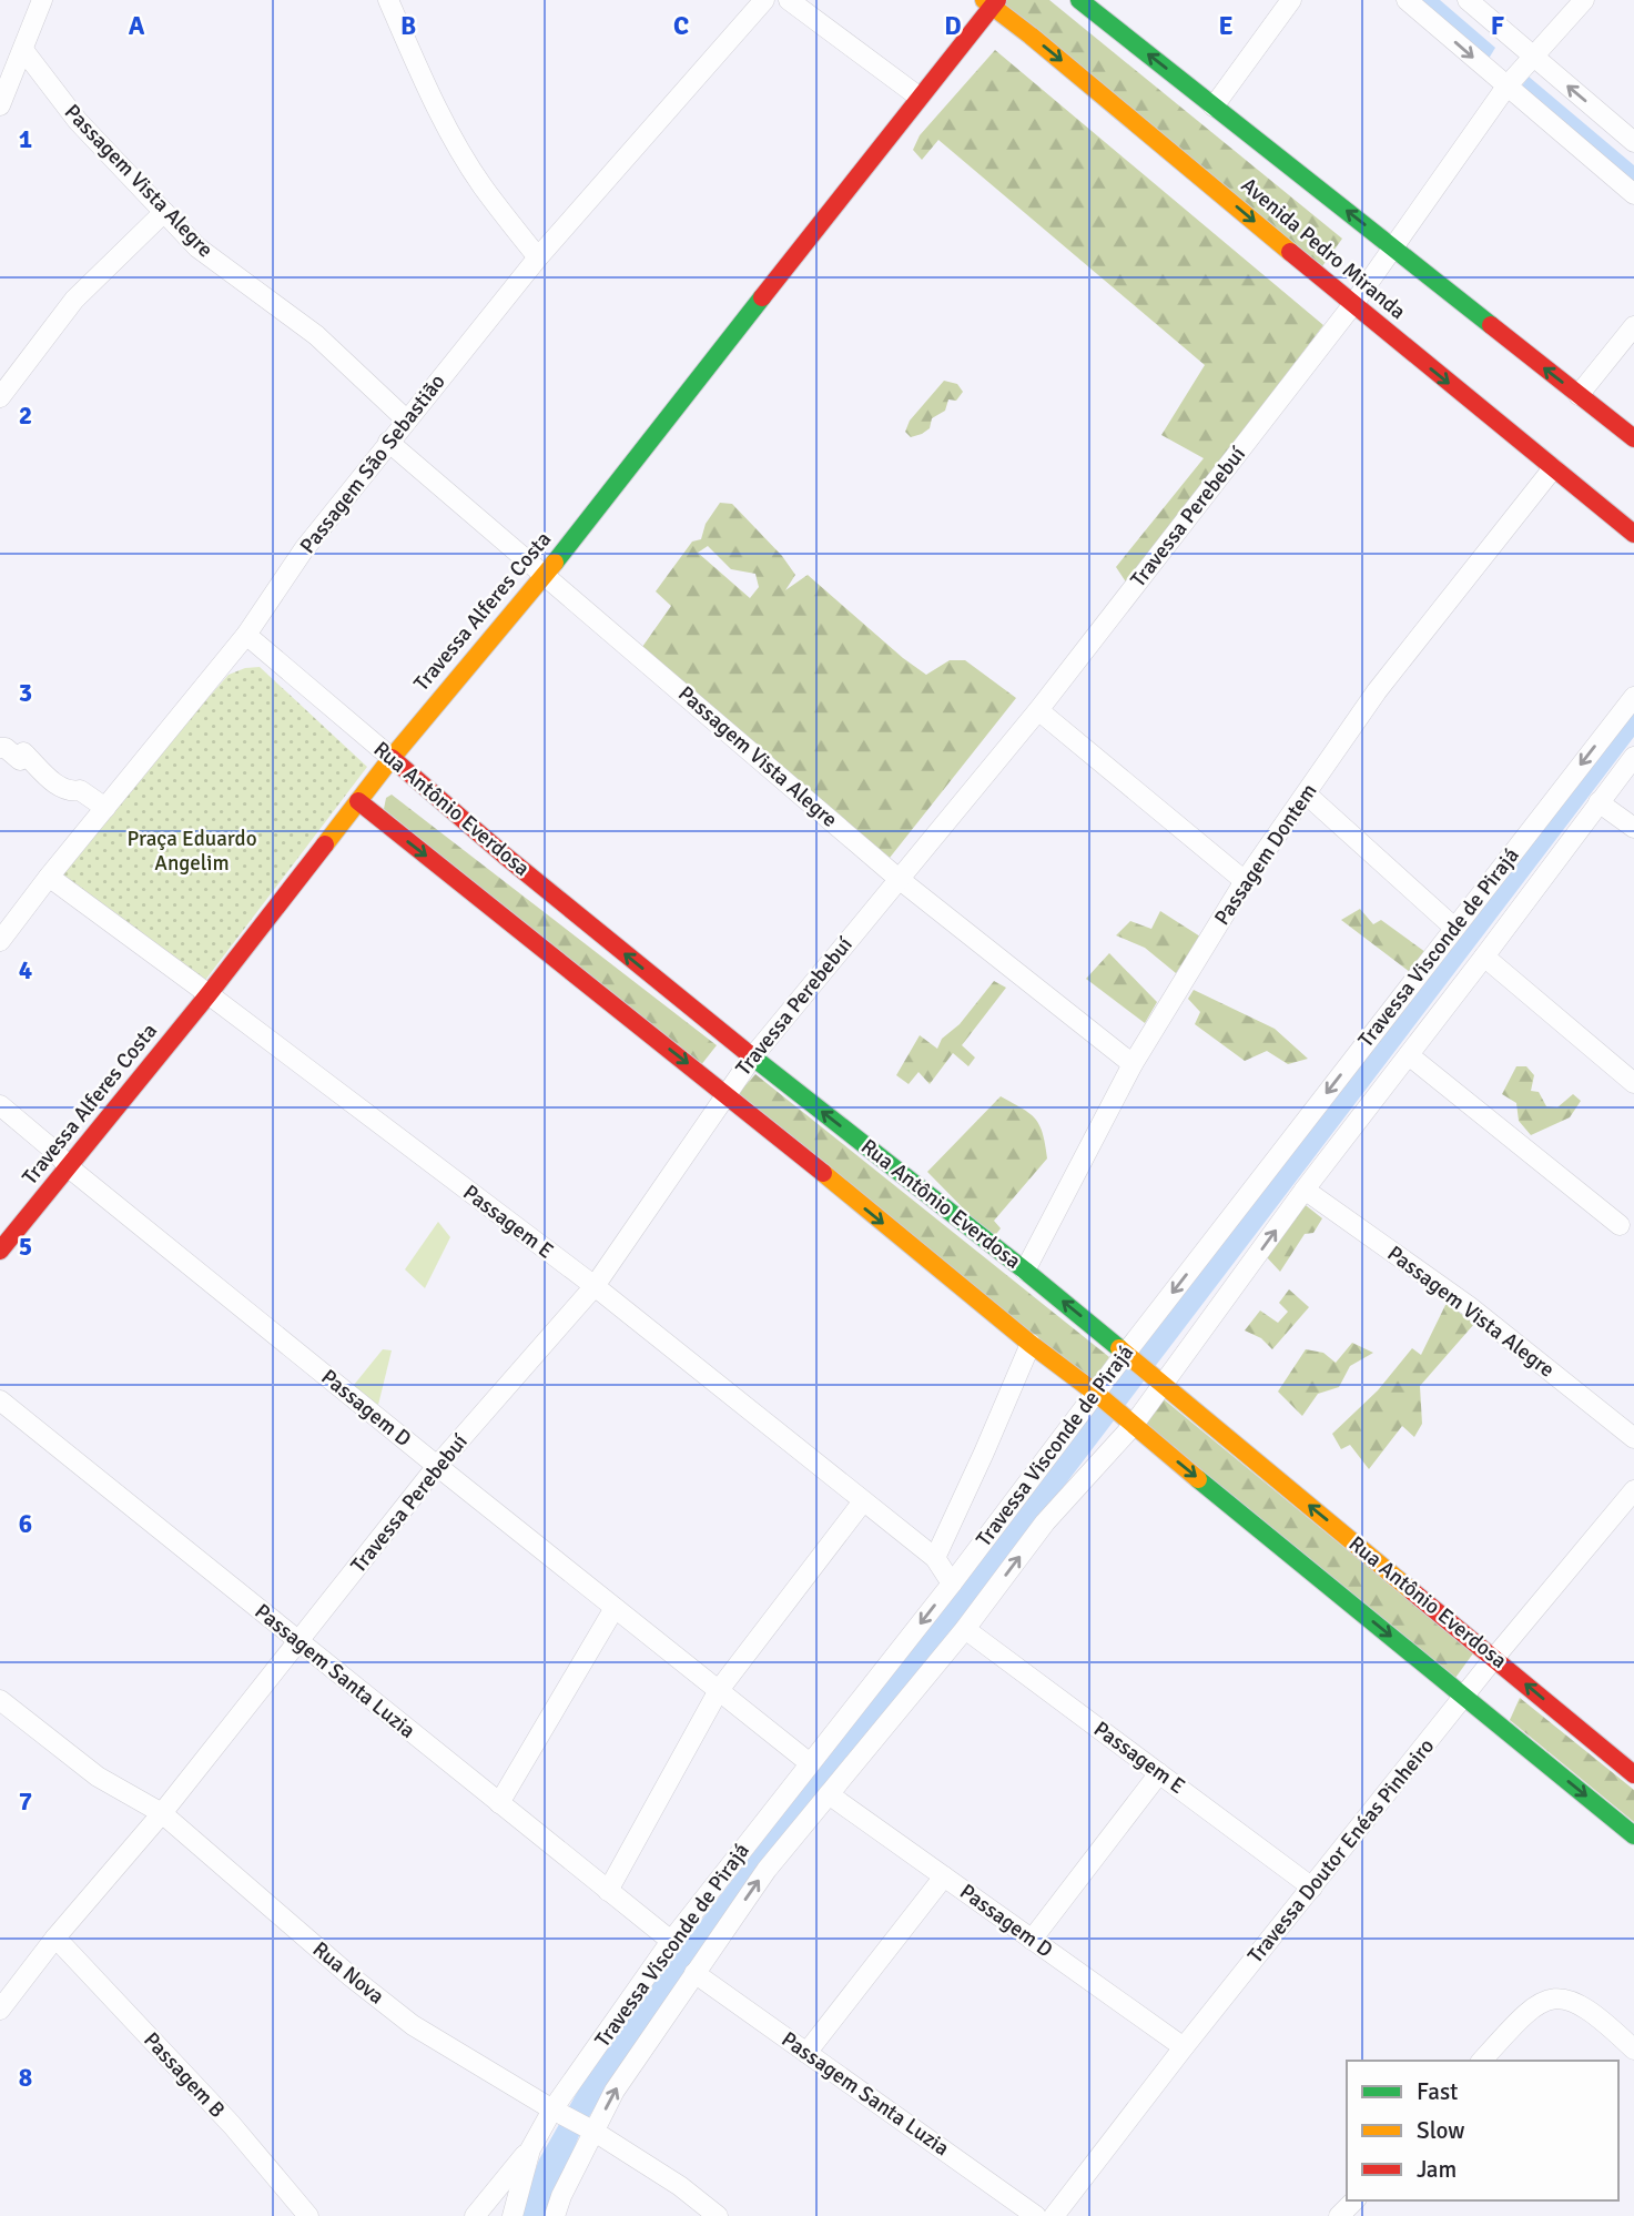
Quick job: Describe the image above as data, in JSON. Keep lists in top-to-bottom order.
{
  "streets": {
    "street": [
      "Passagem Vista Alegre",
      "Avenida Pedro Miranda",
      "Passagem São Sebastião",
      "Travessa Perebebuí",
      "Travessa Alferes Costa",
      "Rua Antônio Everdosa",
      "Passagem Dontem",
      "Travessa Visconde de Pirajá",
      "Passagem E",
      "Passagem D",
      "Passagem Santa Luzia",
      "Travessa Doutor Enéas Pinheiro",
      "Rua Nova",
      "Passagem B"
    ]
  },
  "crossings": [
    ["Passagem Vista Alegre", "Passagem São Sebastião"],
    ["Passagem Vista Alegre", "Travessa Perebebuí"],
    ["Passagem Vista Alegre", "Travessa Alferes Costa"],
    ["Passagem Vista Alegre", "Passagem Dontem"],
    ["Passagem Vista Alegre", "Travessa Visconde de Pirajá"],
    ["Avenida Pedro Miranda", "Travessa Perebebuí"],
    ["Avenida Pedro Miranda", "Travessa Alferes Costa"],
    ["Avenida Pedro Miranda", "Passagem Dontem"],
    ["Passagem São Sebastião", "Rua Antônio Everdosa"],
    ["Passagem São Sebastião", "Passagem E"],
    ["Travessa Perebebuí", "Rua Antônio Everdosa"],
    ["Travessa Perebebuí", "Passagem E"],
    ["Travessa Perebebuí", "Passagem D"],
    ["Travessa Perebebuí", "Passagem Santa Luzia"],
    ["Travessa Perebebuí", "Rua Nova"],
    ["Travessa Perebebuí", "Passagem B"],
    ["Travessa Alferes Costa", "Rua Antônio Everdosa"],
    ["Travessa Alferes Costa", "Passagem E"],
    ["Travessa Alferes Costa", "Passagem D"],
    ["Rua Antônio Everdosa", "Passagem Dontem"],
    ["Rua Antônio Everdosa", "Travessa Visconde de Pirajá"],
    ["Rua Antônio Everdosa", "Travessa Doutor Enéas Pinheiro"],
    ["Travessa Visconde de Pirajá", "Passagem E"],
    ["Travessa Visconde de Pirajá", "Passagem D"],
    ["Travessa Visconde de Pirajá", "Passagem Santa Luzia"],
    ["Travessa Visconde de Pirajá", "Rua Nova"],
    ["Passagem E", "Travessa Doutor Enéas Pinheiro"],
    ["Passagem D", "Travessa Doutor Enéas Pinheiro"]
  ],
  "parks": ["Praça Eduardo Angelim"],
  "legend": ["Fast", "Slow", "Jam"],
  "grid": {
    "columns": [
      "A",
      "B",
      "C",
      "D",
      "E",
      "F"
    ],
    "rows": [
      "1",
      "2",
      "3",
      "4",
      "5",
      "6",
      "7",
      "8"
    ]
  }
}
